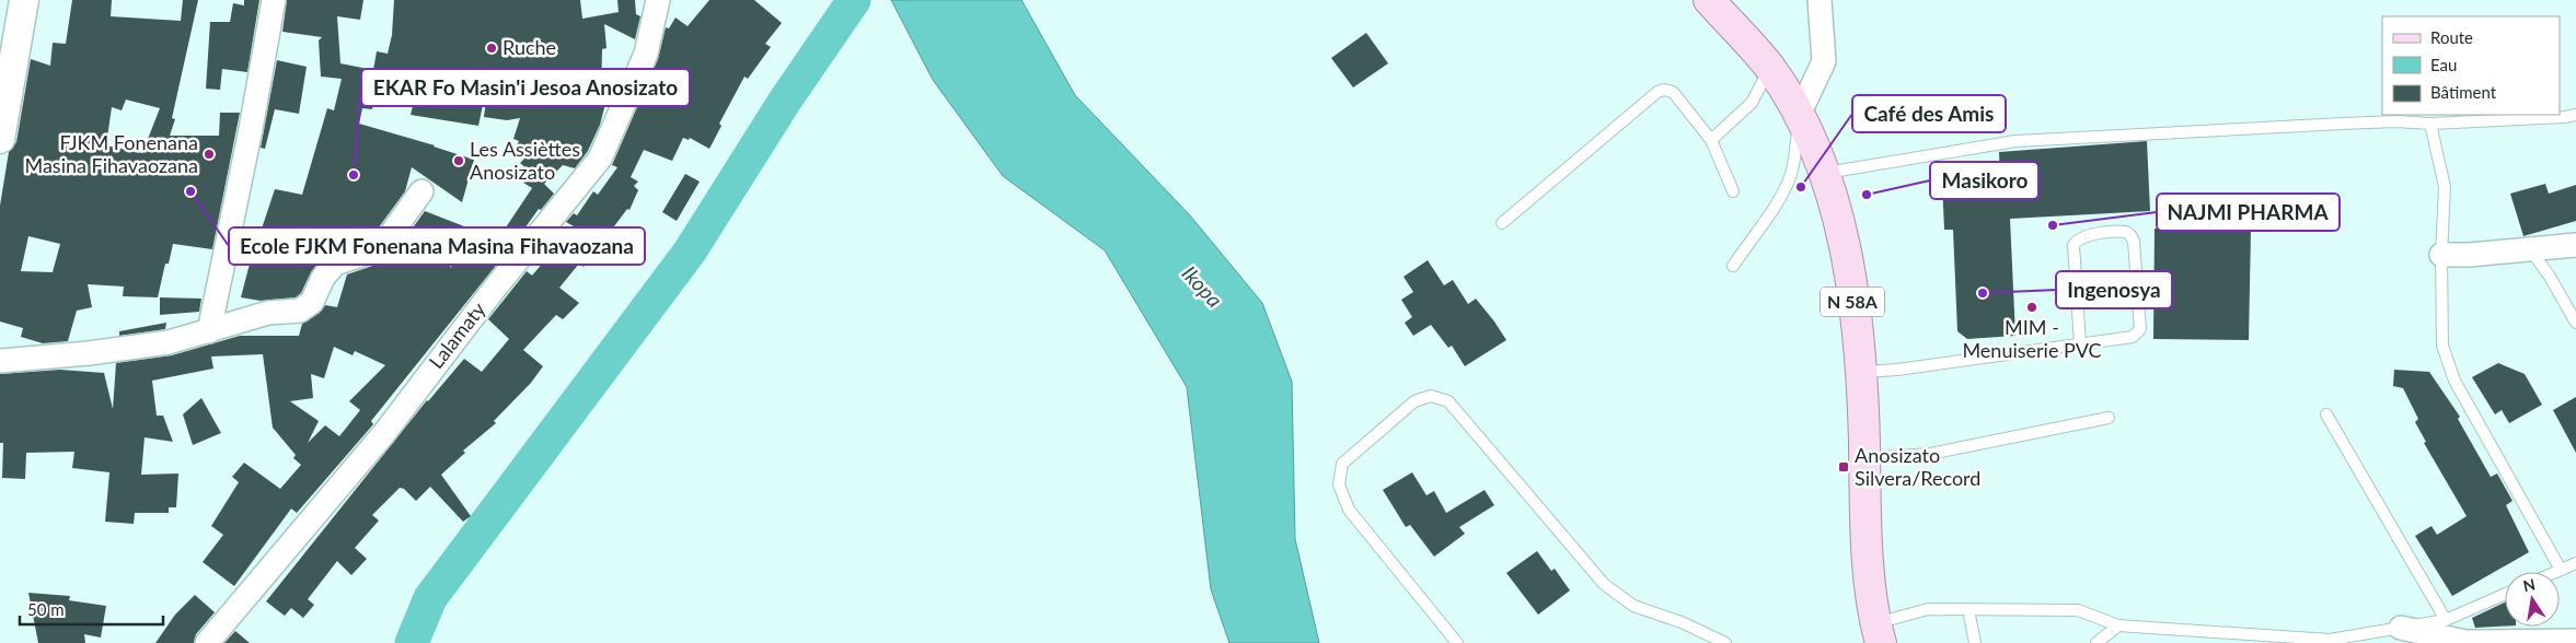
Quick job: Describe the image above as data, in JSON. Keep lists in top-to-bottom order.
{
  "streets": {
    "main road": ["N 58A"],
    "street": ["Lalamaty"]
  },
  "water": ["Ikopa"],
  "places": {
    "other": [
      "Ruche",
      "FJKM Fonenana Masina Fihavaozana",
      "Les Assièttes Anosizato",
      "EKAR Fo Masin'i Jesoa Anosizato",
      "Café des Amis",
      "Ecole FJKM Fonenana Masina Fihavaozana",
      "Masikoro",
      "NAJMI PHARMA",
      "Ingenosya",
      "MIM - Menuiserie PVC"
    ],
    "transit": ["Anosizato Silvera/Record"]
  },
  "legend": ["Route", "Eau", "Bâtiment"],
  "scale_bar": "50 m",
  "north": "top"
}
